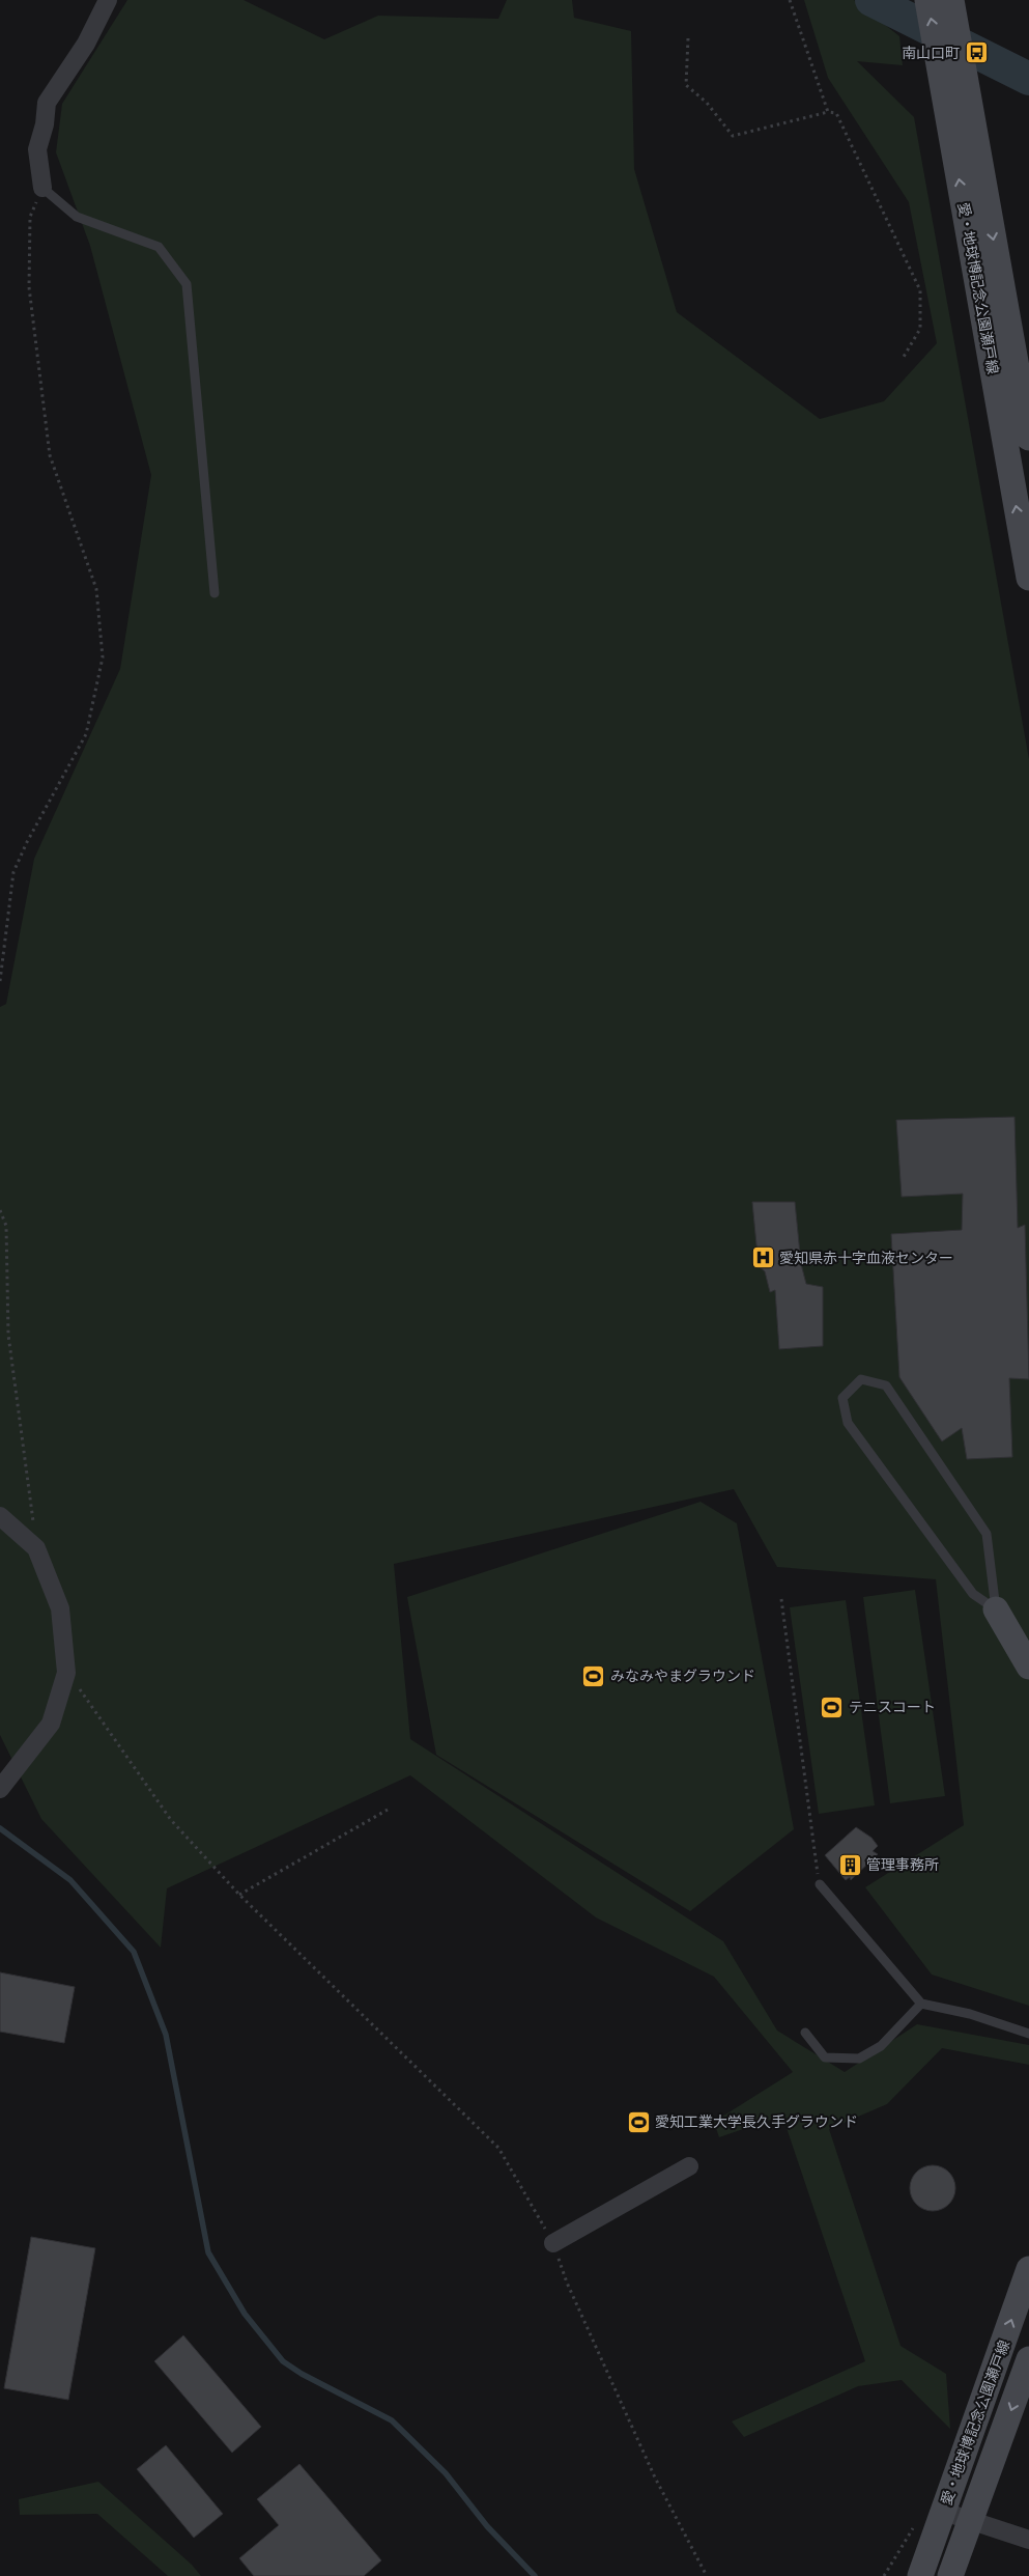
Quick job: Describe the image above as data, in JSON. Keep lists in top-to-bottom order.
{
  "streets": {
    "main road": ["愛・地球博記念公園瀬戸線"]
  },
  "places": {
    "bus stop": ["南山口町"],
    "hospital": ["愛知県赤十字血液センター"],
    "sports": ["みなみやまグラウンド", "テニスコート", "愛知工業大学長久手グラウンド"],
    "building": ["管理事務所"]
  }
}
